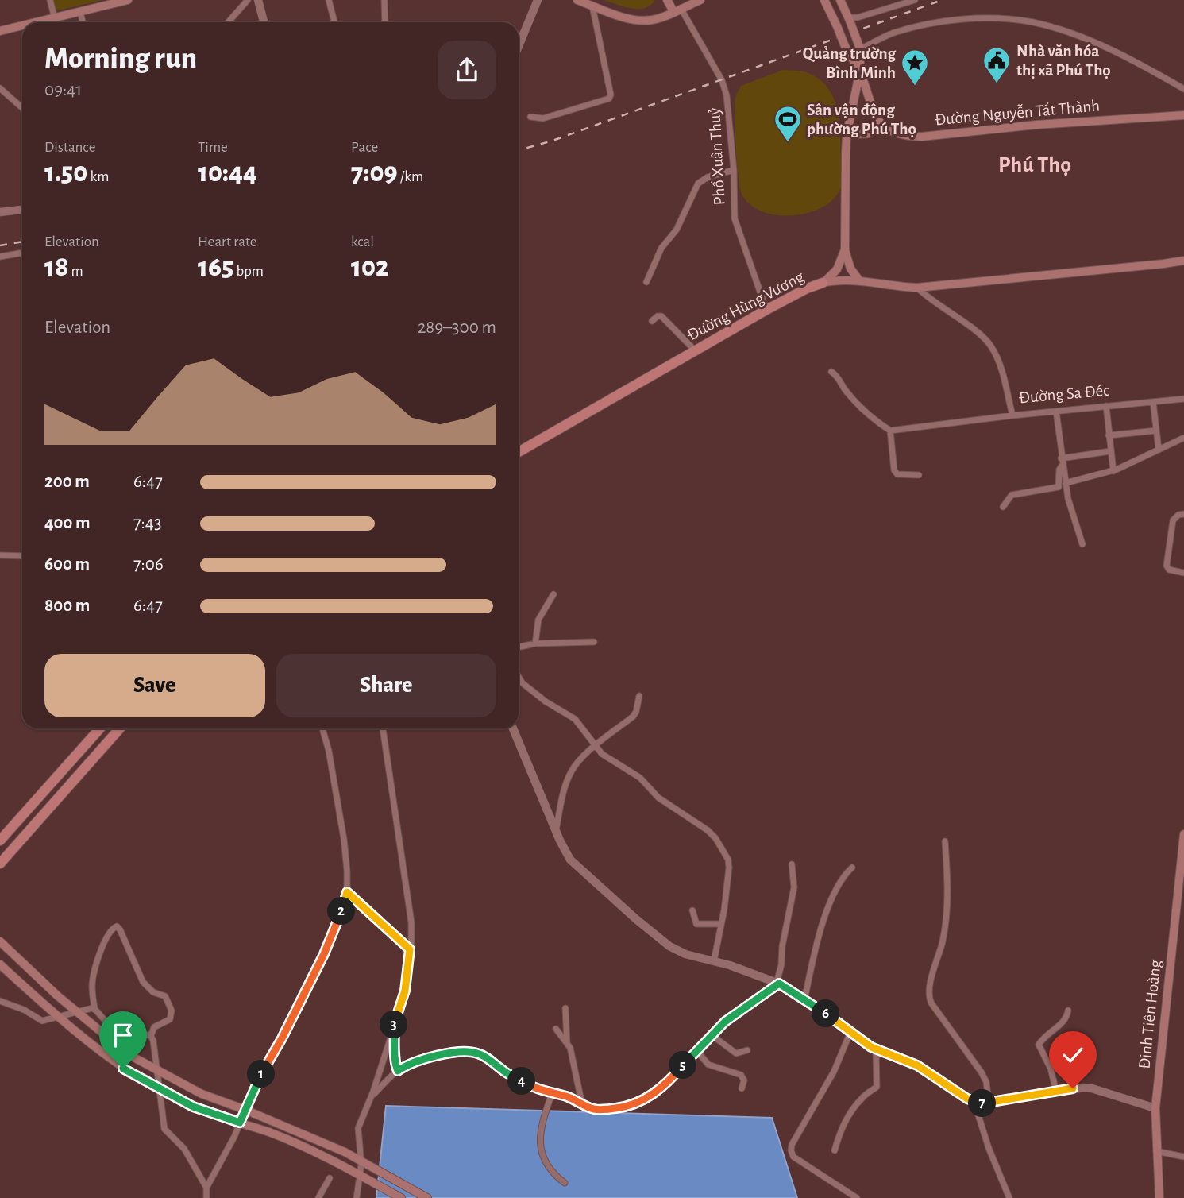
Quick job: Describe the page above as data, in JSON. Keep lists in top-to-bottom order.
{
  "streets": {
    "main road": ["Đường Nguyễn Tất Thành", "Đường Hùng Vương", "Đinh Tiên Hoàng"],
    "street": ["Phố Xuân Thuỷ", "Đường Sa Đéc"]
  },
  "crossings": [
    ["Phố Xuân Thuỷ", "Đường Hùng Vương"],
    ["Đường Hùng Vương", "Đường Sa Đéc"]
  ],
  "districts": ["Phú Thọ"],
  "places": {
    "public building": ["Nhà văn hóa thị xã Phú Thọ"],
    "place": ["Quảng trường Bình Minh"],
    "sports": ["Sân vận động phường Phú Thọ"]
  },
  "page": {
    "heading": ["Morning run", "09:41"],
    "stats": [
      ["Distance", "1.50 km"],
      ["Time", "10:44"],
      ["Pace", "7:09 /km"],
      ["Elevation", "18 m"],
      ["Heart rate", "165 bpm"],
      ["kcal", "102"]
    ],
    "chart": ["Elevation", "289–300 m"],
    "list": [
      {
        "name": "200 m",
        "note": "6:47"
      },
      {
        "name": "400 m",
        "note": "7:43"
      },
      {
        "name": "600 m",
        "note": "7:06"
      },
      {
        "name": "800 m",
        "note": "6:47"
      }
    ],
    "buttons": ["Save", "Share"],
    "pins": [
      "2",
      "6",
      "3",
      "5",
      "1",
      "4",
      "7"
    ]
  }
}
